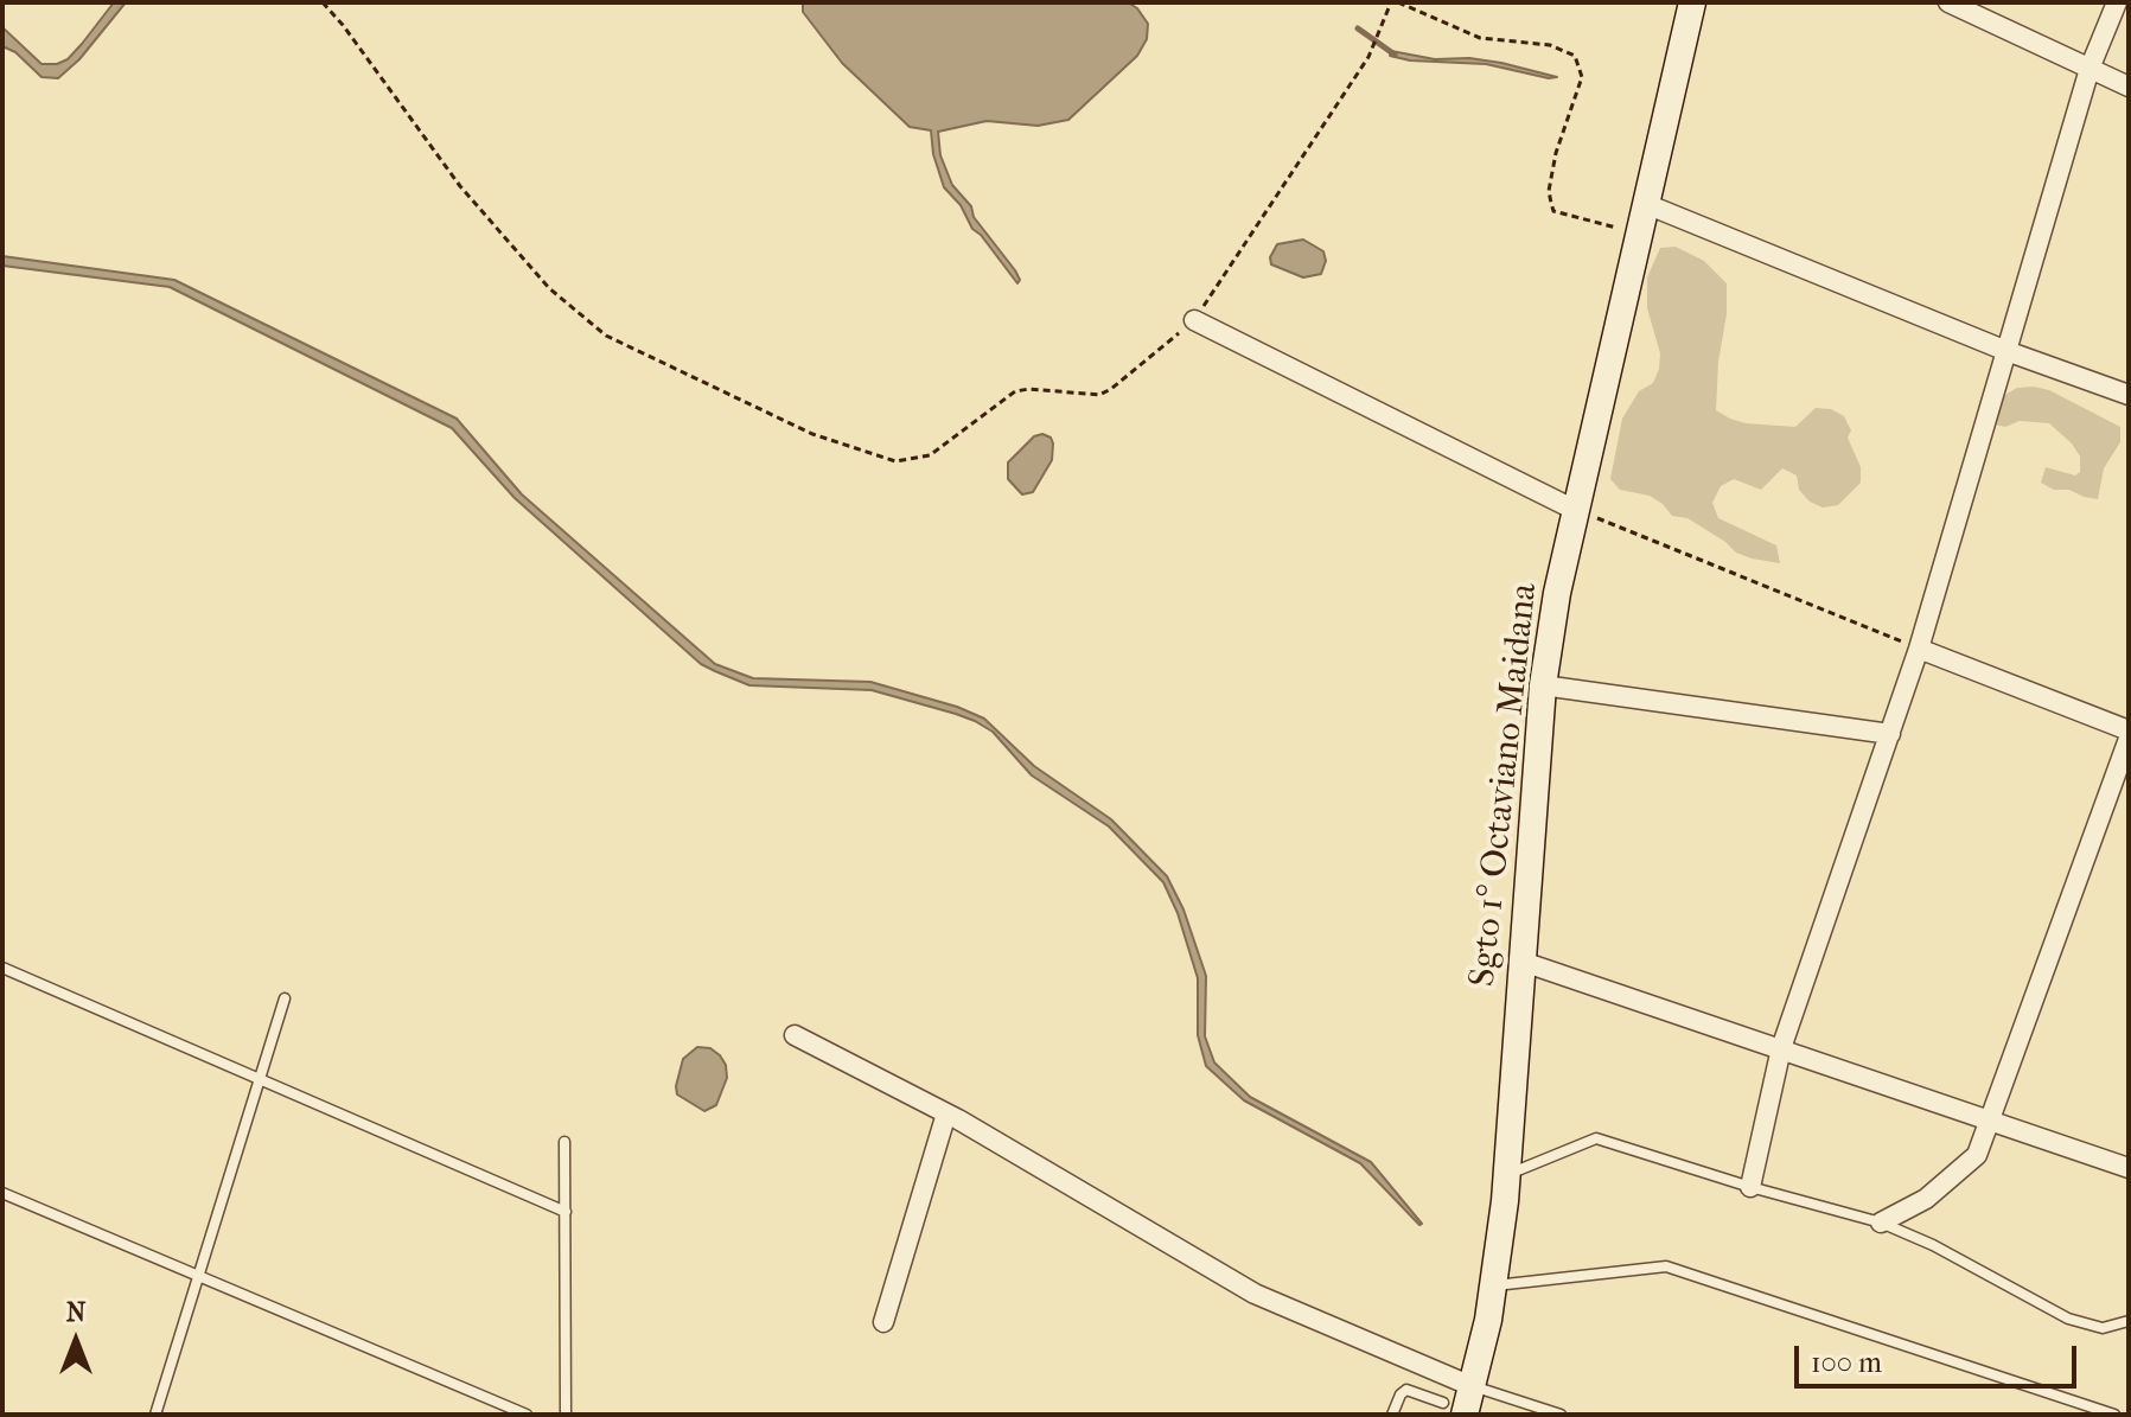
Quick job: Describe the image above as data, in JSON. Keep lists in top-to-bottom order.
{
  "streets": {
    "main road": ["Sgto 1° Octaviano Maidana"]
  },
  "scale_bar": "100 m",
  "north": "top"
}
